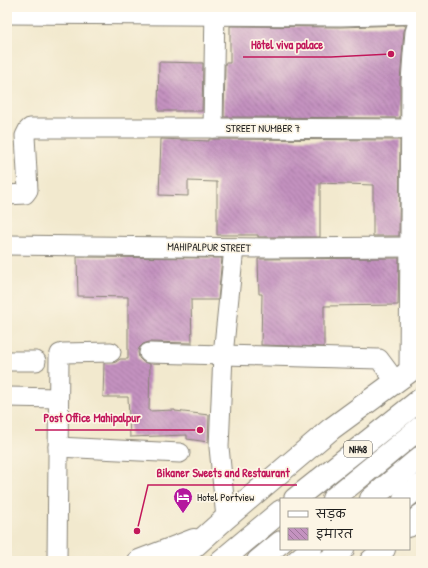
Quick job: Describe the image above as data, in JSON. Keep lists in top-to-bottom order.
{
  "streets": {
    "main road": ["NH48"],
    "street": ["STREET NUMBER 7", "MAHIPALPUR STREET"]
  },
  "places": {
    "other": ["Hôtel viva palace", "Post Office Mahipalpur", "Bikaner Sweets and Restaurant"],
    "hotel": ["Hotel Portview"]
  },
  "legend": ["सड़क", "इमारत"]
}
